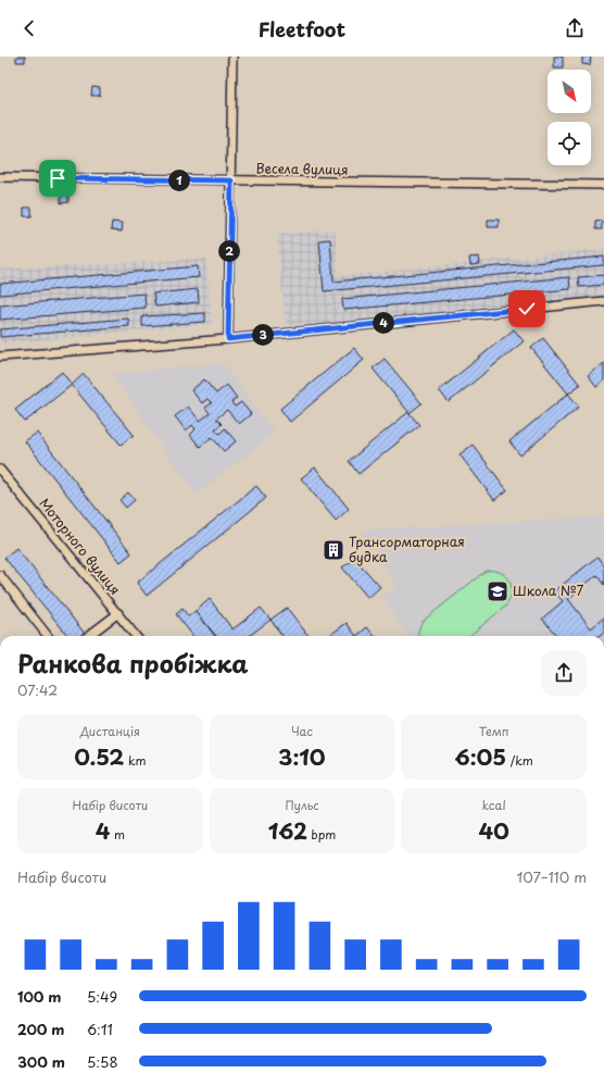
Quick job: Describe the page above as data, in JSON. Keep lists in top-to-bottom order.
{
  "streets": {
    "street": ["Весела вулиця", "Моторного вулиця"]
  },
  "places": {
    "building": ["Трансорматорная будка"],
    "school or university": ["Школа №7"]
  },
  "north": "bottom right",
  "page": {
    "header": "Fleetfoot",
    "pins": [
      "1",
      "2",
      "4",
      "3"
    ],
    "heading": ["Ранкова пробіжка", "07:42"],
    "stats": [
      ["Дистанція", "0.52 km"],
      ["Час", "3:10"],
      ["Темп", "6:05 /km"],
      ["Набір висоти", "4 m"],
      ["Пульс", "162 bpm"],
      ["kcal", "40"]
    ],
    "chart": ["Набір висоти", "107–110 m"],
    "list": [
      {
        "name": "100 m",
        "note": "5:49"
      },
      {
        "name": "200 m",
        "note": "6:11"
      },
      {
        "name": "300 m",
        "note": "5:58"
      }
    ]
  }
}
